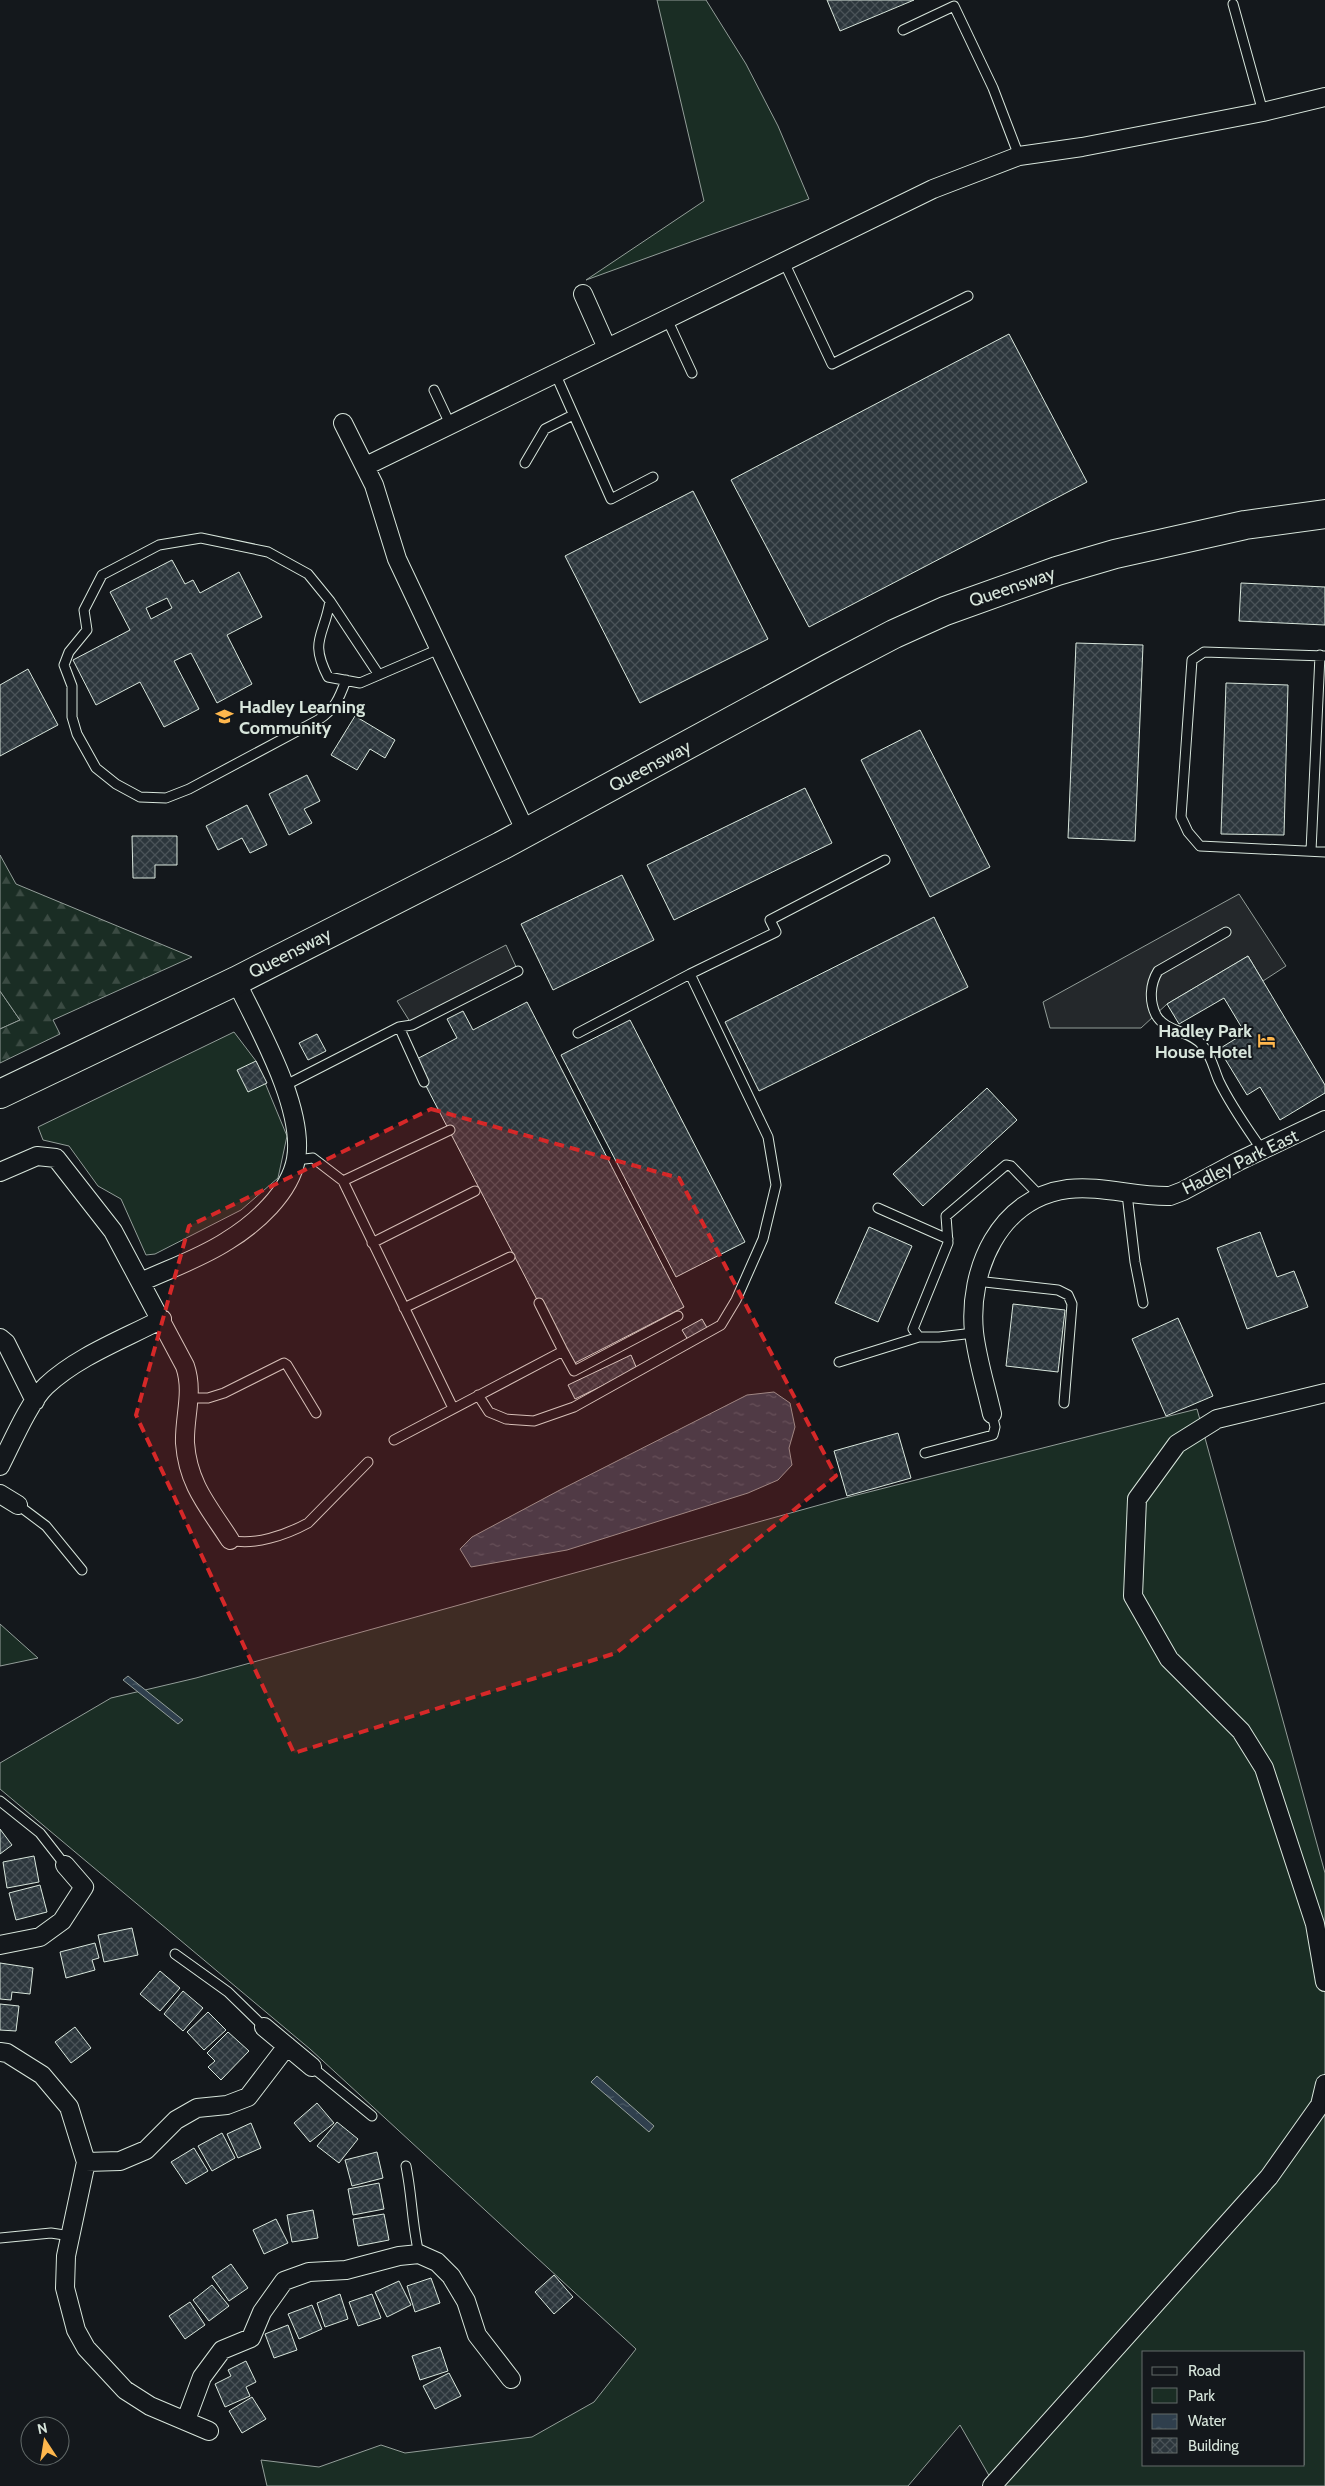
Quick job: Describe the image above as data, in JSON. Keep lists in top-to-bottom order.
{
  "streets": {
    "main road": ["Queensway"],
    "street": ["Hadley Park East"]
  },
  "places": {
    "school or university": ["Hadley Learning Community"],
    "hotel": ["Hadley Park House Hotel"]
  },
  "legend": [
    "Road",
    "Park",
    "Water",
    "Building"
  ],
  "north": "top"
}
